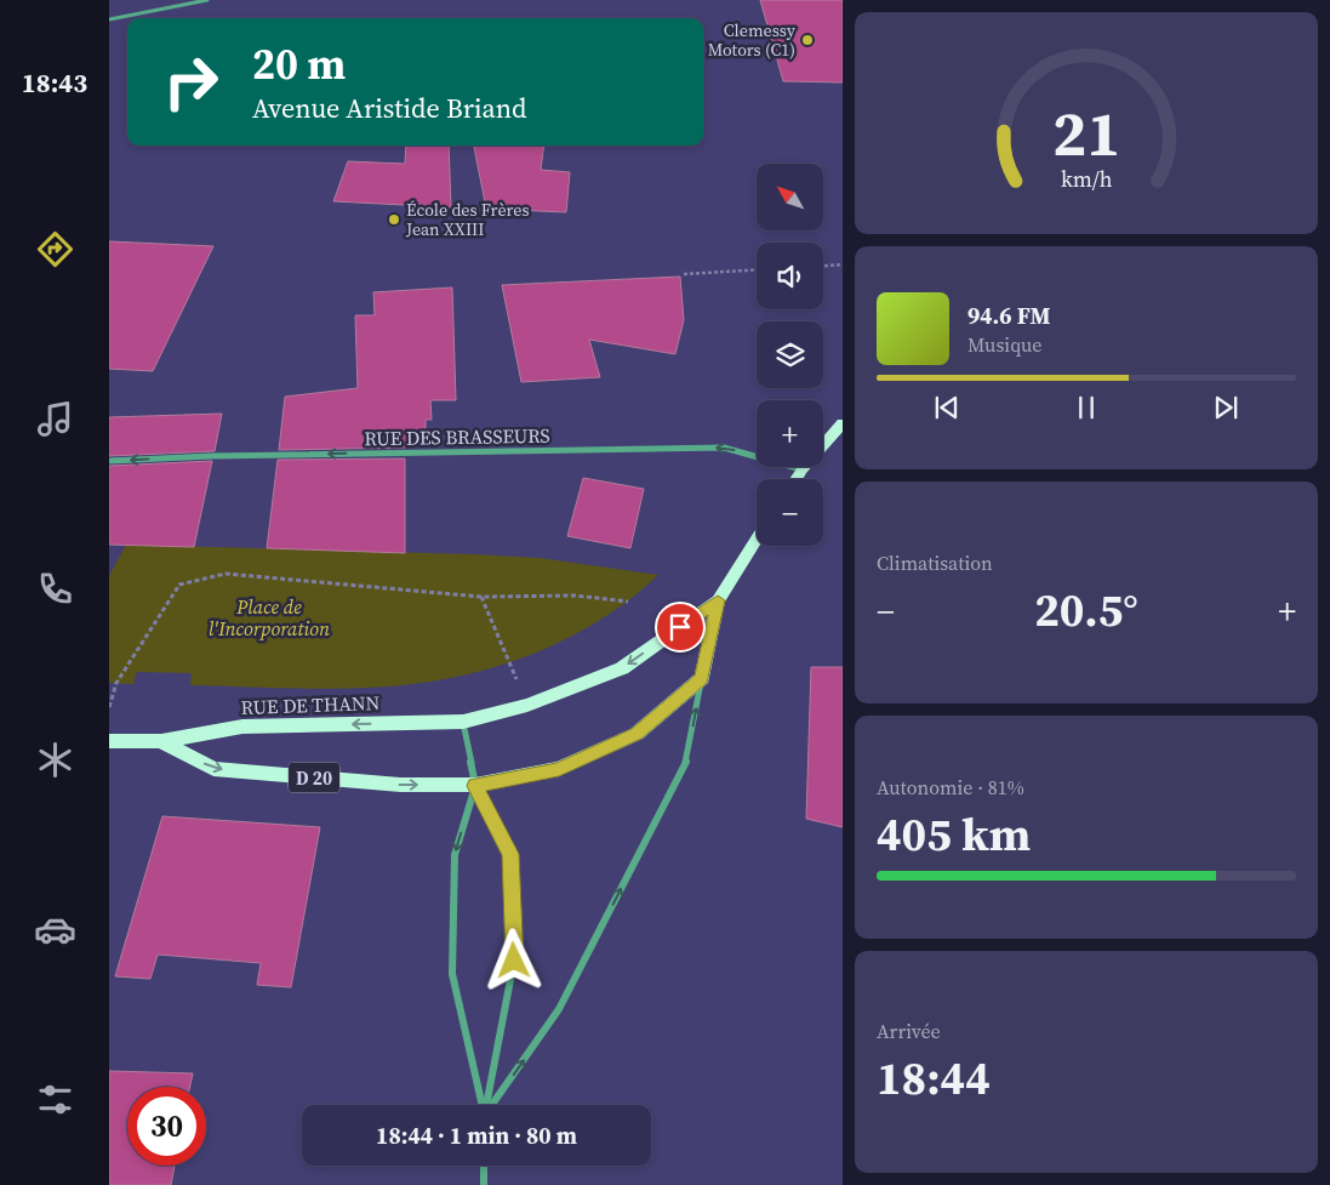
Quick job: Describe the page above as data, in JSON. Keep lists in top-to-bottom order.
{
  "streets": {
    "main road": ["RUE DE THANN", "D 20"],
    "street": ["RUE DES BRASSEURS"]
  },
  "one_way": ["RUE DES BRASSEURS"],
  "parks": ["Place de l'Incorporation"],
  "places": ["Clemessy Motors (C1)", "École des Frères Jean XXIII"],
  "north": "top left",
  "page": {
    "tabs": "18:43",
    "turn": ["20 m", "Avenue Aristide Briand"],
    "map_buttons": ["+", "−"],
    "song": ["94.6 FM", "Musique"],
    "tile": [
      "Climatisation",
      ["Autonomie · 81%", "405 km"],
      ["Arrivée", "18:44"]
    ],
    "heat": ["−", "20.5°", "+"],
    "limit": "30",
    "trip": "18:44 · 1 min · 80 m",
    "gauge": ["21", "km/h"]
  }
}
